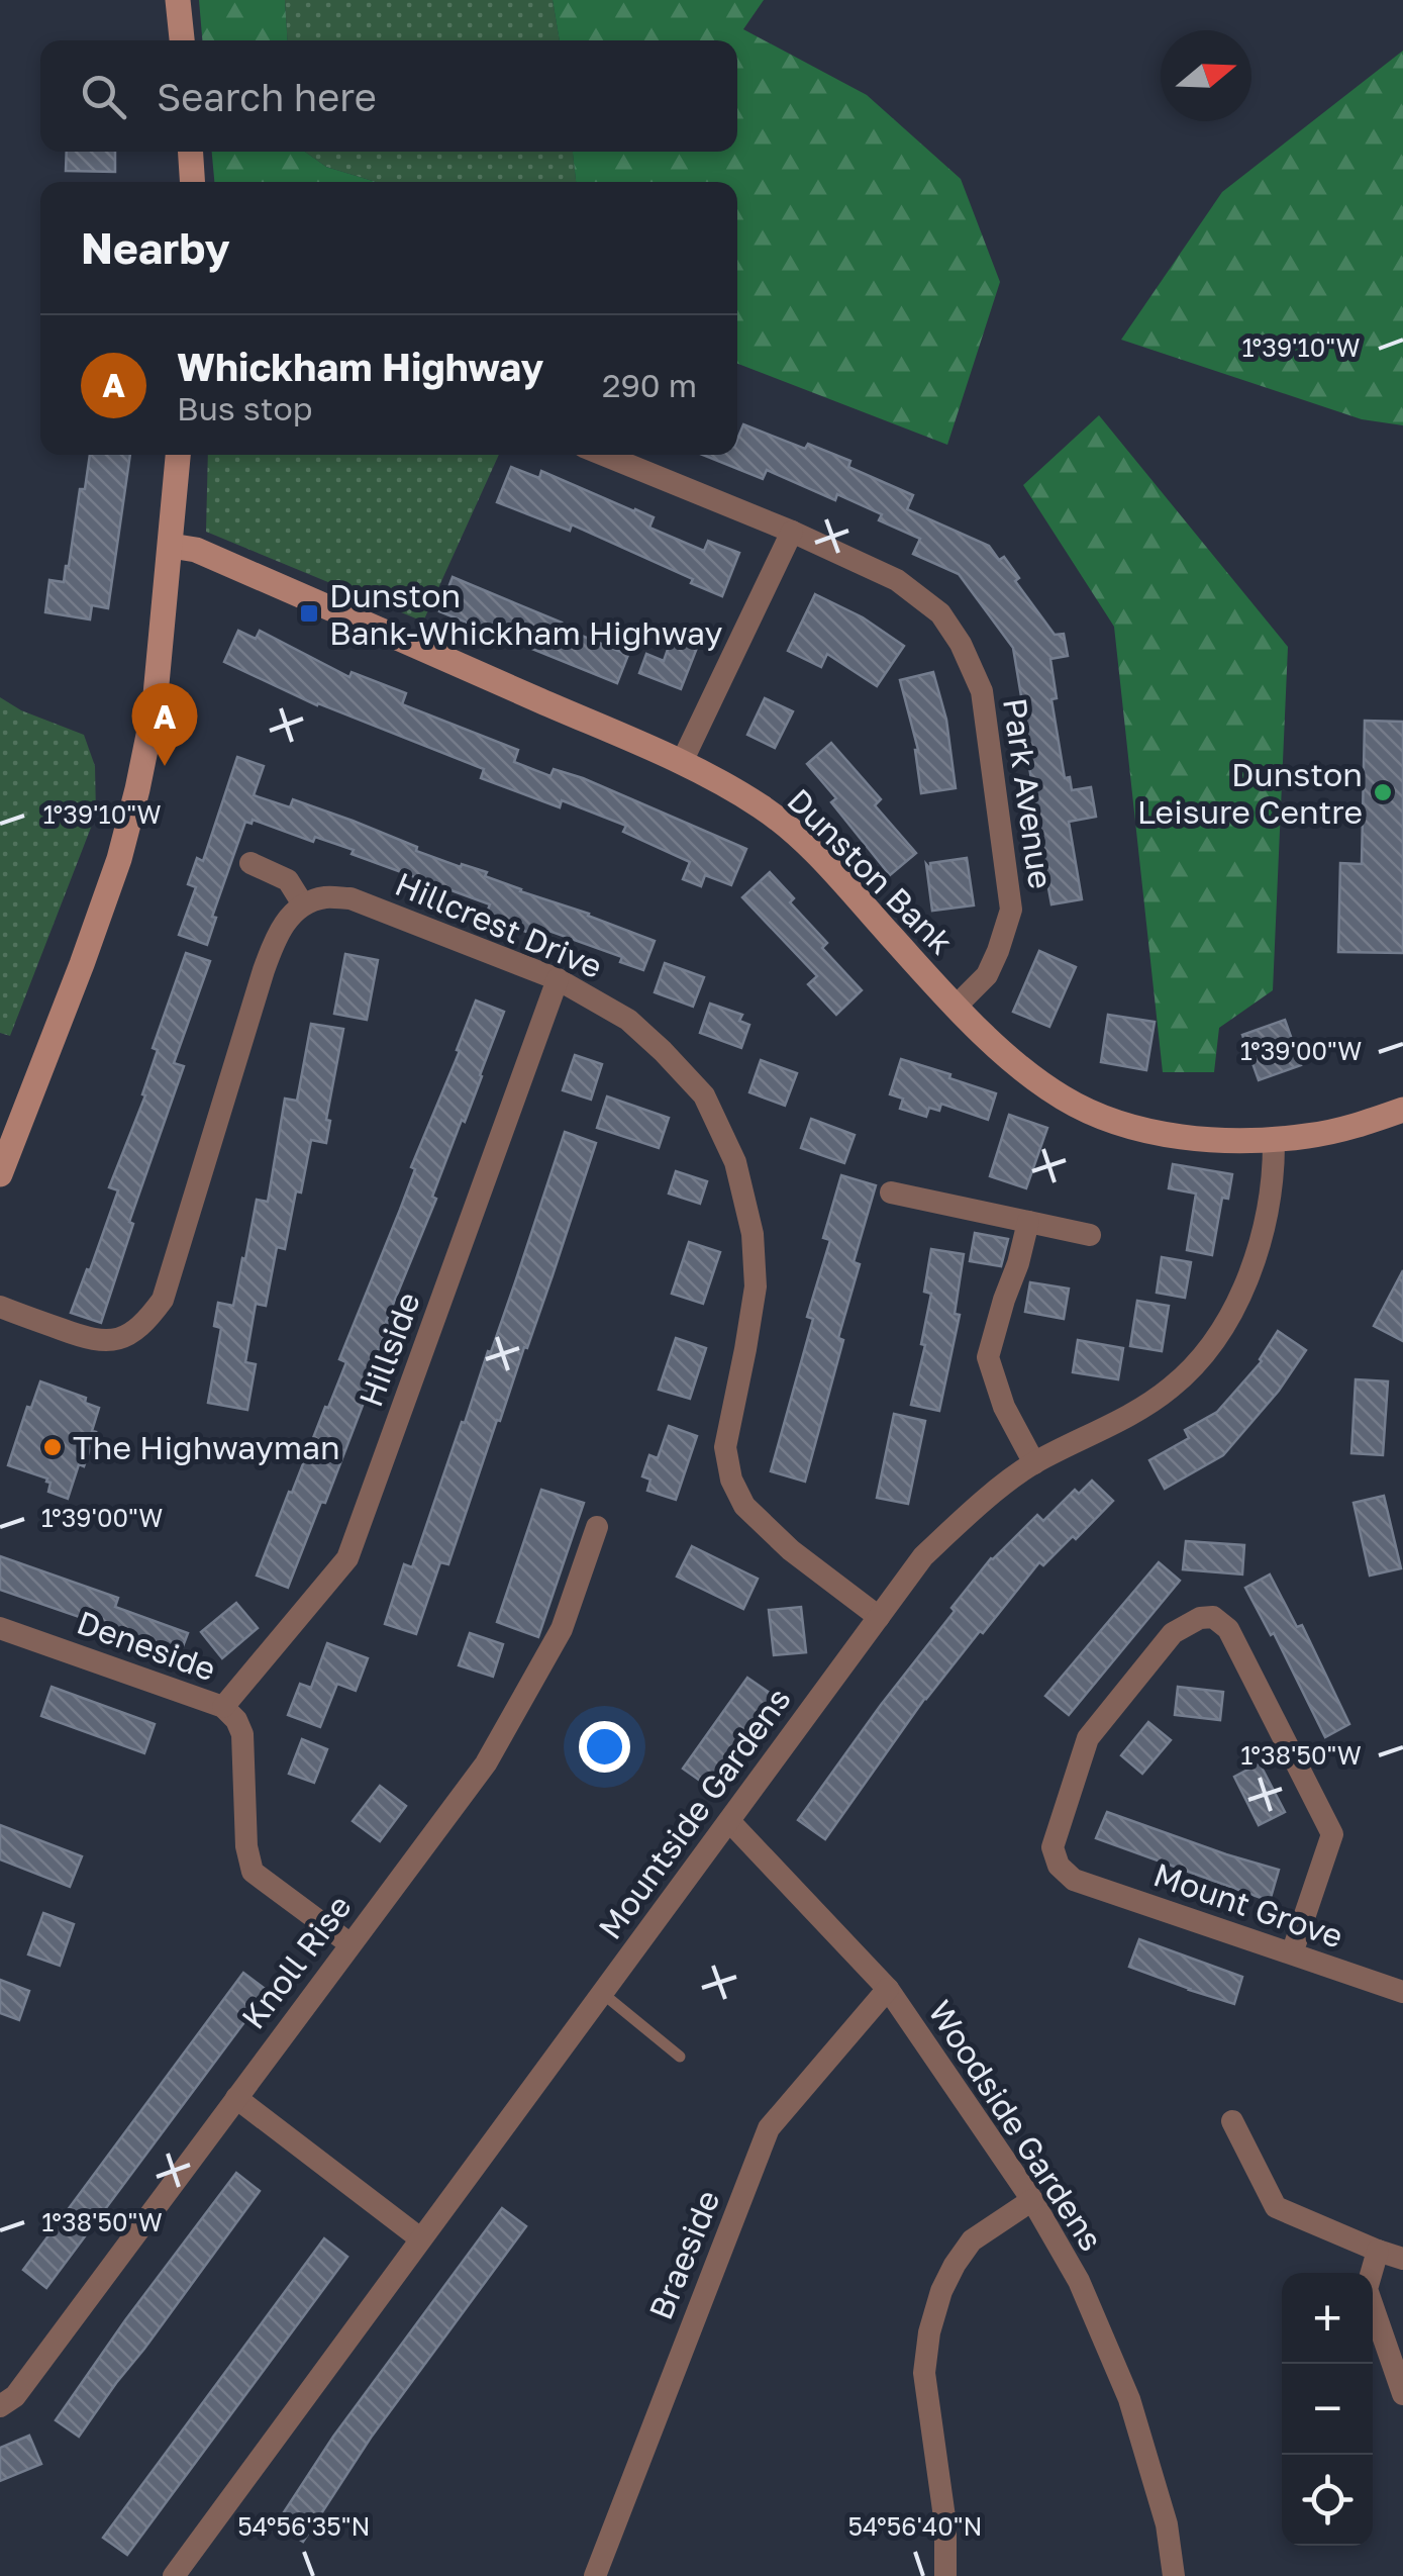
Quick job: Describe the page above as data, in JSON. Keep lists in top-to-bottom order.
{
  "streets": {
    "street": [
      "Park Avenue",
      "Dunston Bank",
      "Hillcrest Drive",
      "Hillside",
      "Deneside",
      "Mountside Gardens",
      "Mount Grove",
      "Knoll Rise",
      "Woodside Gardens",
      "Braeside"
    ]
  },
  "crossings": [
    ["Park Avenue", "Dunston Bank"],
    ["Dunston Bank", "Mountside Gardens"],
    ["Hillcrest Drive", "Hillside"],
    ["Hillcrest Drive", "Mountside Gardens"],
    ["Hillside", "Deneside"],
    ["Deneside", "Knoll Rise"],
    ["Mountside Gardens", "Woodside Gardens"],
    ["Woodside Gardens", "Braeside"]
  ],
  "places": {
    "transit": ["Dunston Bank-Whickham Highway"],
    "other": ["Dunston Leisure Centre", "The Highwayman"]
  },
  "north": "right",
  "page": {
    "search": "Search here",
    "heading": "Nearby",
    "list": [
      {
        "mark": "A",
        "name": "Whickham Highway",
        "note": "Bus stop",
        "value": "290 m"
      }
    ],
    "pins": "A",
    "map_buttons": ["+", "−"]
  },
  "coordinates": [
    "1°39'10\"W",
    "1°39'00\"W",
    "1°38'50\"W",
    "54°56'35\"N",
    "54°56'40\"N"
  ]
}
